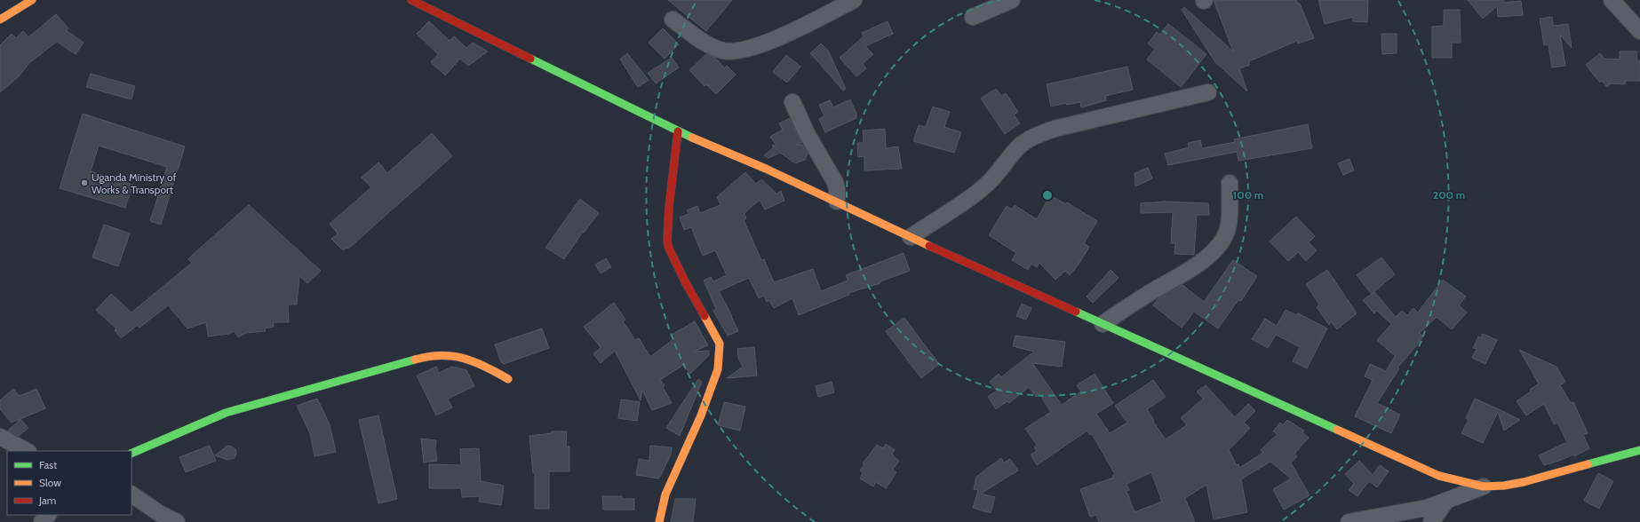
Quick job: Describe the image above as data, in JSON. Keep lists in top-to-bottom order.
{
  "places": ["Uganda Ministry of Works & Transport"],
  "legend": ["Fast", "Slow", "Jam"],
  "rings": ["100 m", "200 m"]
}
